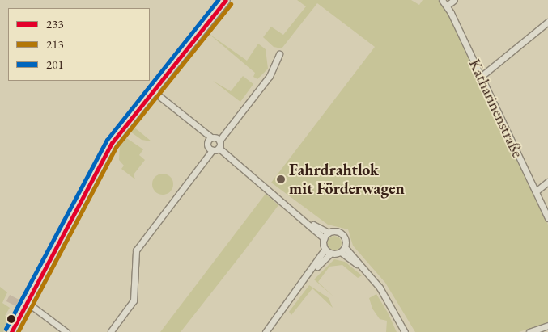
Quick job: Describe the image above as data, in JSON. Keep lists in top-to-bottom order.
{
  "streets": {
    "street": ["Katharinenstraße"]
  },
  "places": ["Fahrdrahtlok mit Förderwagen"],
  "lines": ["transit line 233", "transit line 201", "transit line 213"],
  "legend": ["233", "213", "201"]
}
